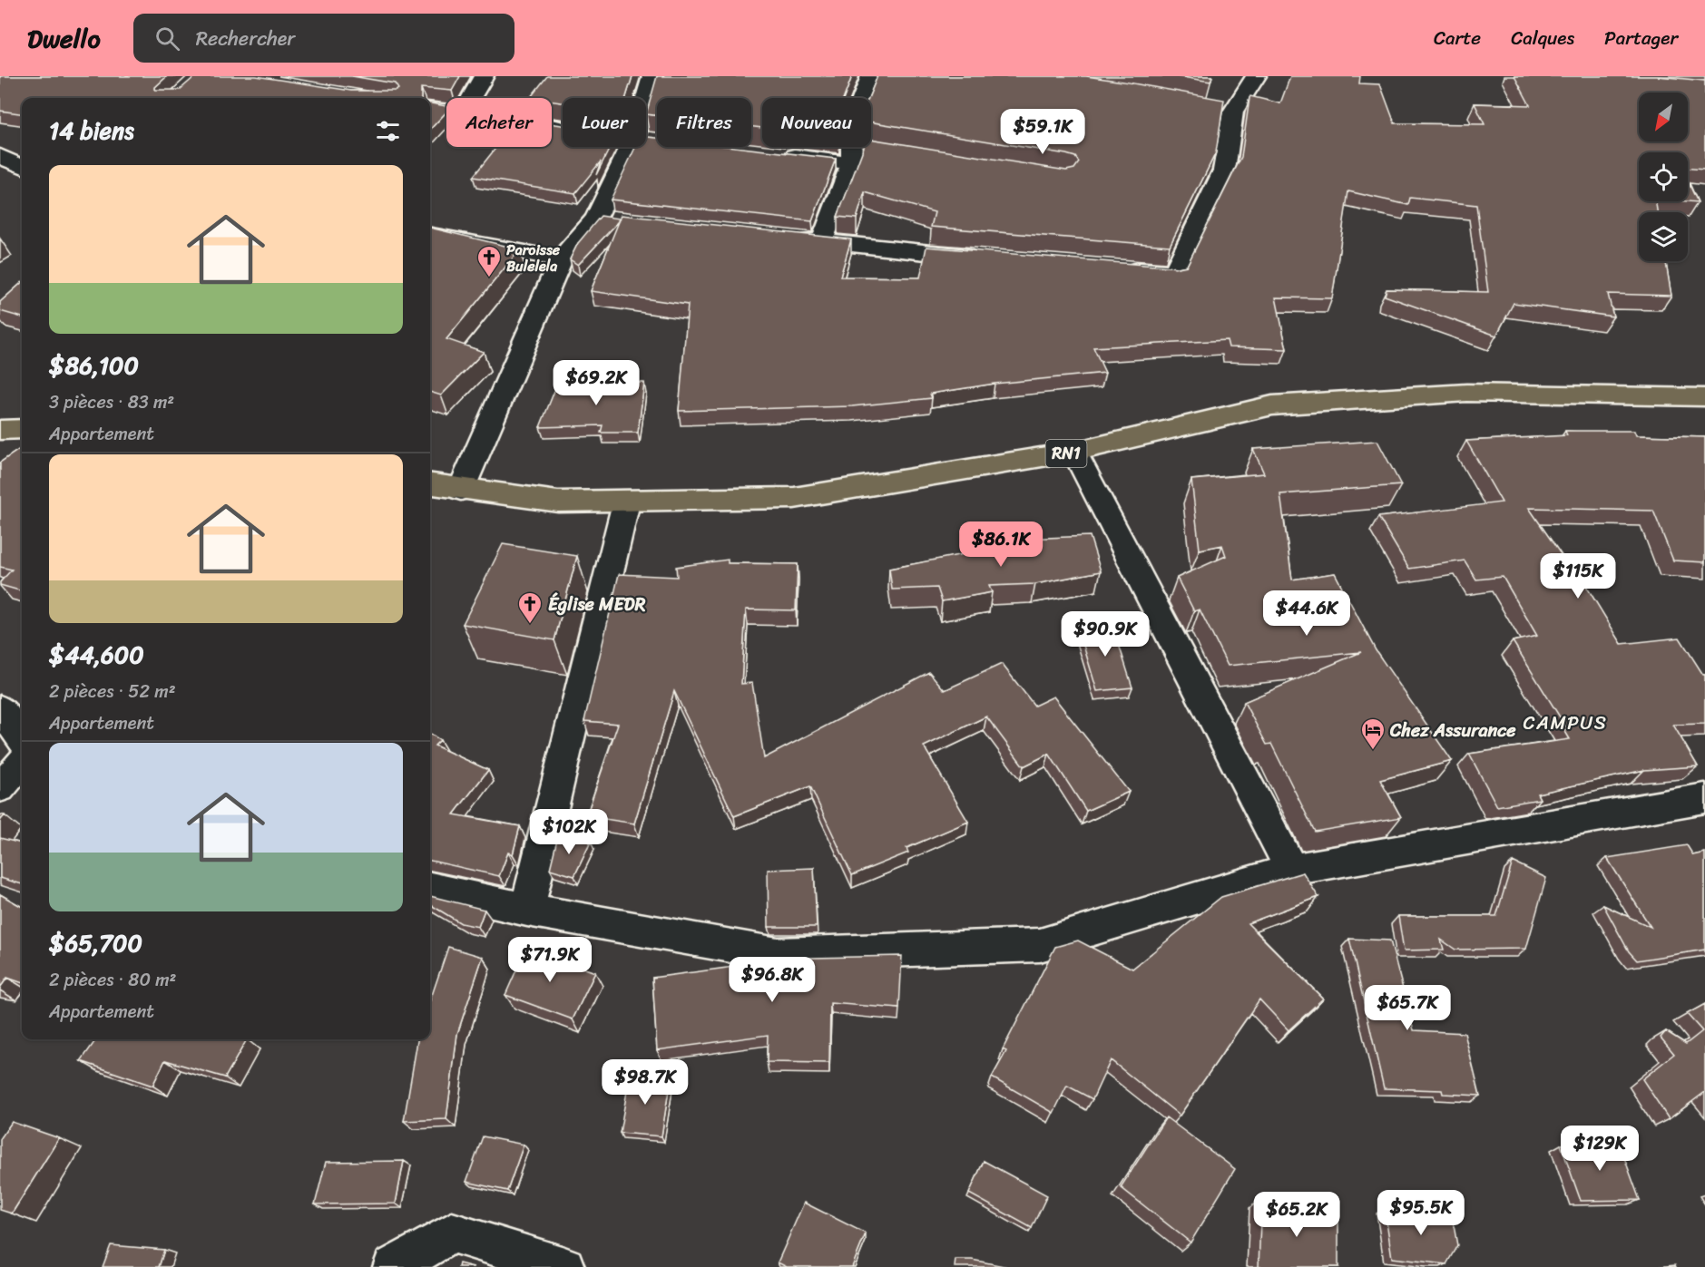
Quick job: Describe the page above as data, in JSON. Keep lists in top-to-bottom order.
{
  "streets": {
    "highway": ["RN1"]
  },
  "districts": ["CAMPUS"],
  "places": {
    "church": ["Paroisse Bulelela", "Église MEDR"],
    "hotel": ["Chez Assurance"]
  },
  "north": "bottom left",
  "page": {
    "header": "Dwello",
    "search": "Rechercher",
    "nav": ["Carte", "Calques", "Partager"],
    "chip": [
      "Acheter",
      "Louer",
      "Filtres",
      "Nouveau"
    ],
    "heading": "14 biens",
    "price": [
      "$59.1K",
      "$69.2K",
      "$86.1K",
      "$115K",
      "$44.6K",
      "$90.9K",
      "$102K",
      "$71.9K",
      "$96.8K",
      "$65.7K",
      "$98.7K",
      "$129K",
      "$95.5K",
      "$65.2K"
    ],
    "list": [
      {
        "name": "$86,100",
        "note": "3 pièces · 83 m² · Appartement"
      },
      {
        "name": "$44,600",
        "note": "2 pièces · 52 m² · Appartement"
      },
      {
        "name": "$65,700",
        "note": "2 pièces · 80 m² · Appartement"
      }
    ]
  }
}
